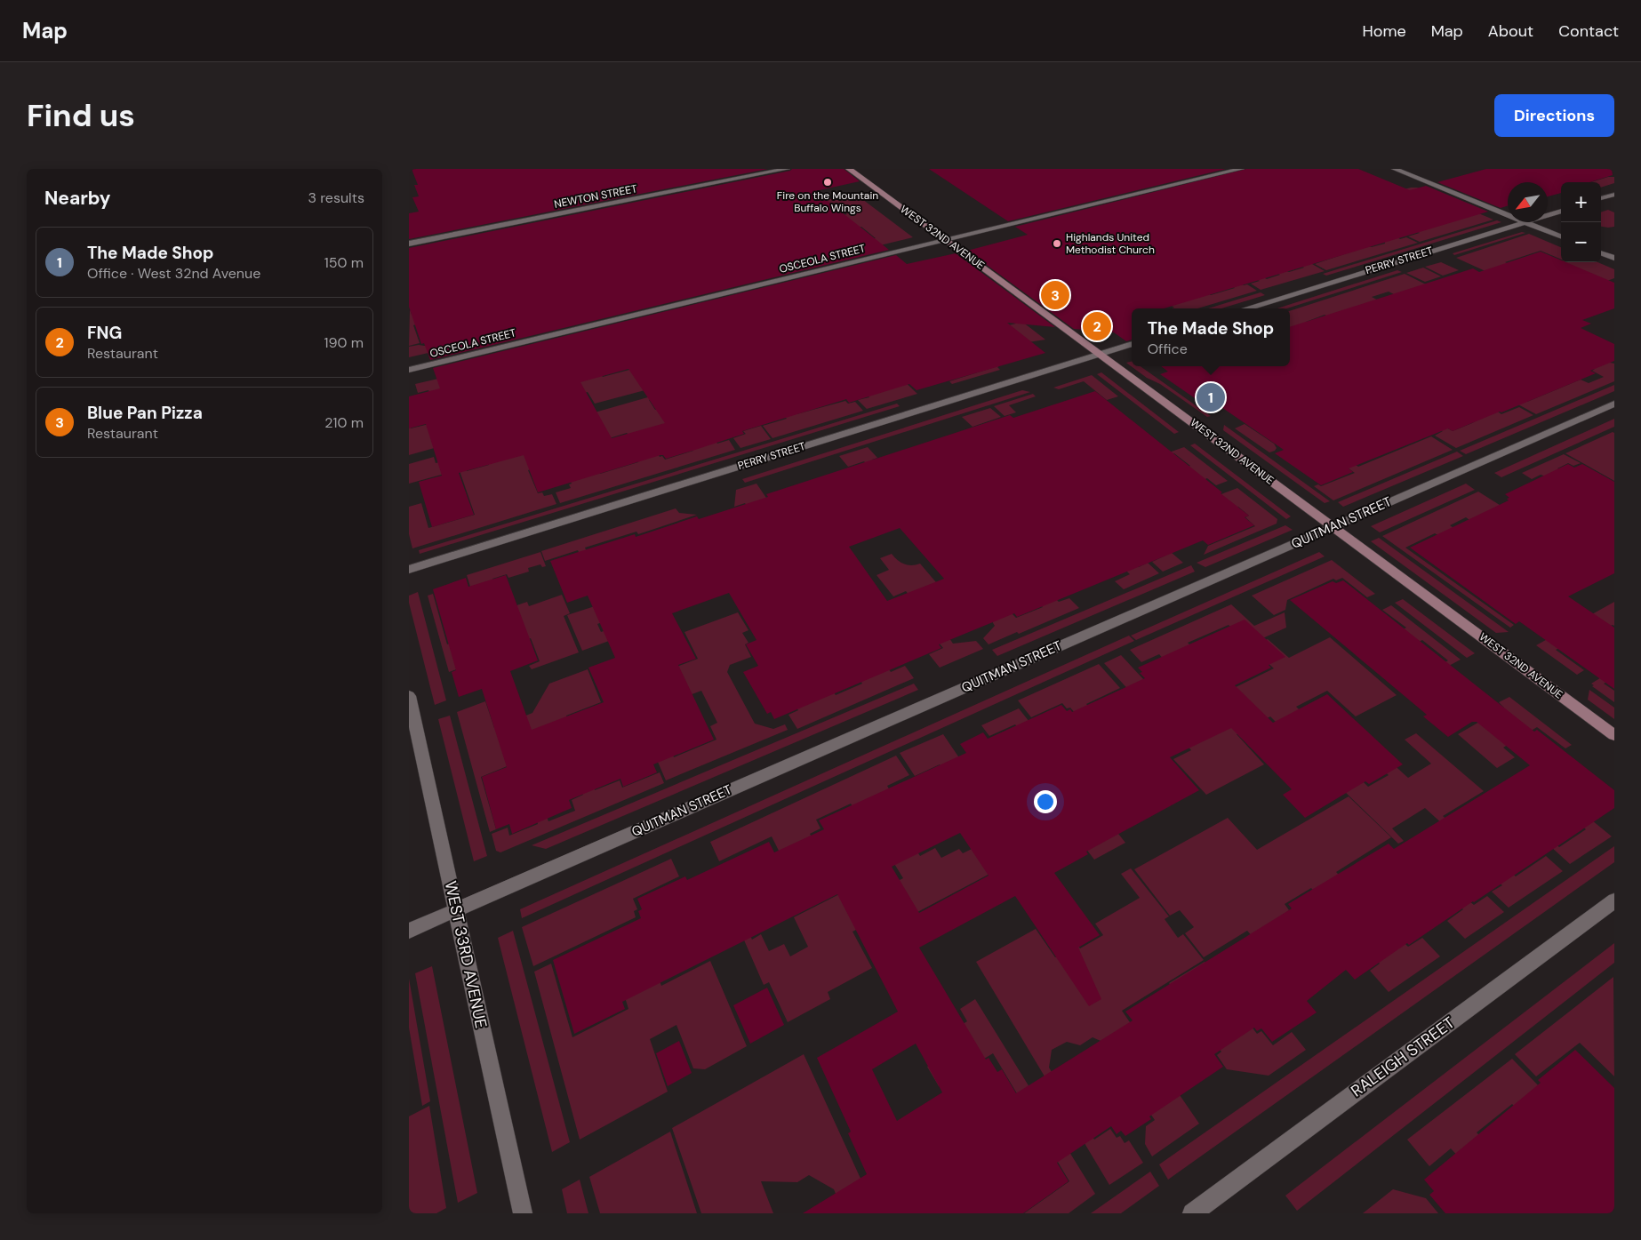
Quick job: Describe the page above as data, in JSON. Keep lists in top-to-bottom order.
{
  "streets": {
    "street": [
      "NEWTON STREET",
      "WEST 32ND AVENUE",
      "OSCEOLA STREET",
      "PERRY STREET",
      "QUITMAN STREET",
      "WEST 33RD AVENUE",
      "RALEIGH STREET"
    ]
  },
  "crossings": [
    ["WEST 32ND AVENUE", "OSCEOLA STREET"],
    ["WEST 32ND AVENUE", "PERRY STREET"],
    ["WEST 32ND AVENUE", "QUITMAN STREET"],
    ["QUITMAN STREET", "WEST 33RD AVENUE"]
  ],
  "places": ["Fire on the Mountain Buffalo Wings", "Highlands United Methodist Church"],
  "north": "bottom left",
  "page": {
    "header": "Map",
    "nav": [
      "Home",
      "Map",
      "About",
      "Contact"
    ],
    "buttons": "Directions",
    "title": "Find us",
    "heading": ["Nearby", "3 results"],
    "map_buttons": ["+", "−"],
    "list": [
      {
        "mark": "1",
        "name": "The Made Shop",
        "note": "Office · West 32nd Avenue",
        "value": "150 m"
      },
      {
        "mark": "2",
        "name": "FNG",
        "note": "Restaurant",
        "value": "190 m"
      },
      {
        "mark": "3",
        "name": "Blue Pan Pizza",
        "note": "Restaurant",
        "value": "210 m"
      }
    ],
    "pins": ["3", "2", "1"],
    "popup": ["The Made Shop", "Office"]
  }
}
